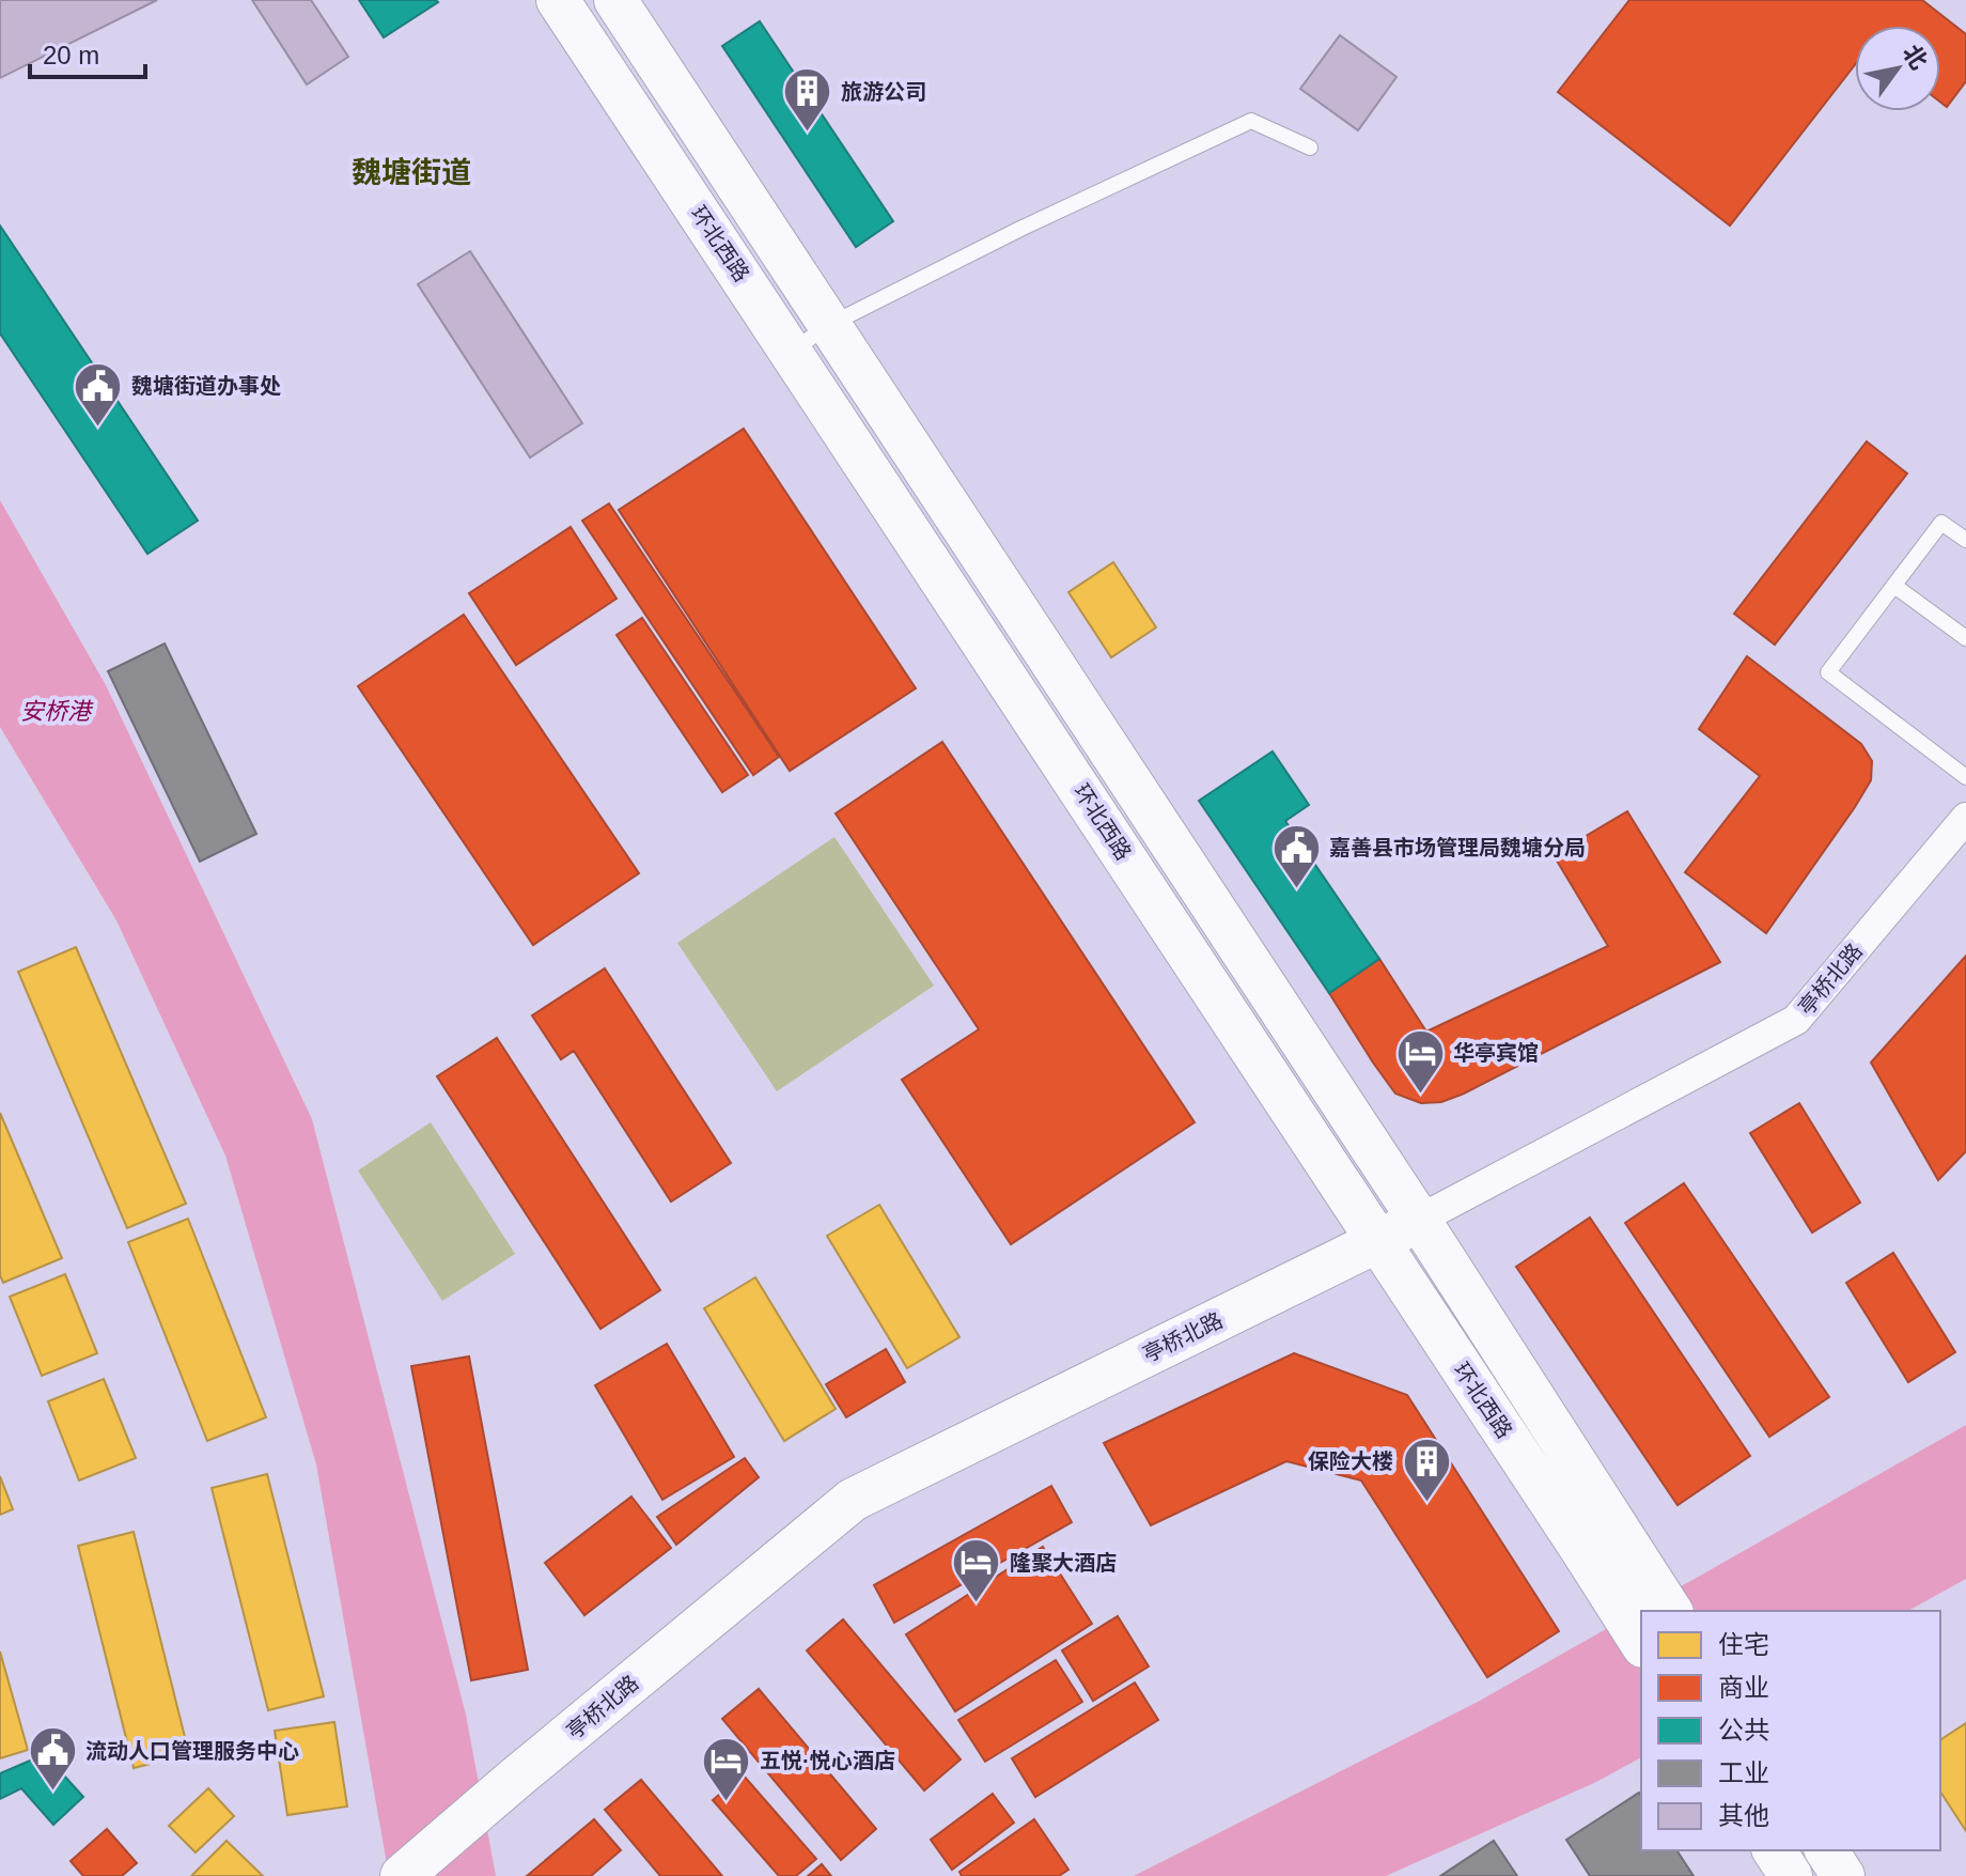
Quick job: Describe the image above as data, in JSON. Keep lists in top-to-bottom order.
{
  "streets": {
    "street": ["环北西路", "亭桥北路"]
  },
  "crossings": [
    ["环北西路", "亭桥北路"]
  ],
  "districts": ["魏塘街道"],
  "water": ["安桥港"],
  "places": {
    "building": ["旅游公司", "保险大楼"],
    "public building": ["魏塘街道办事处", "嘉善县市场管理局魏塘分局", "流动人口管理服务中心"],
    "hotel": ["华亭宾馆", "隆聚大酒店", "五悦·悦心酒店"]
  },
  "legend": [
    "住宅",
    "商业",
    "公共",
    "工业",
    "其他"
  ],
  "scale_bar": "20 m",
  "north": "top right"
}
